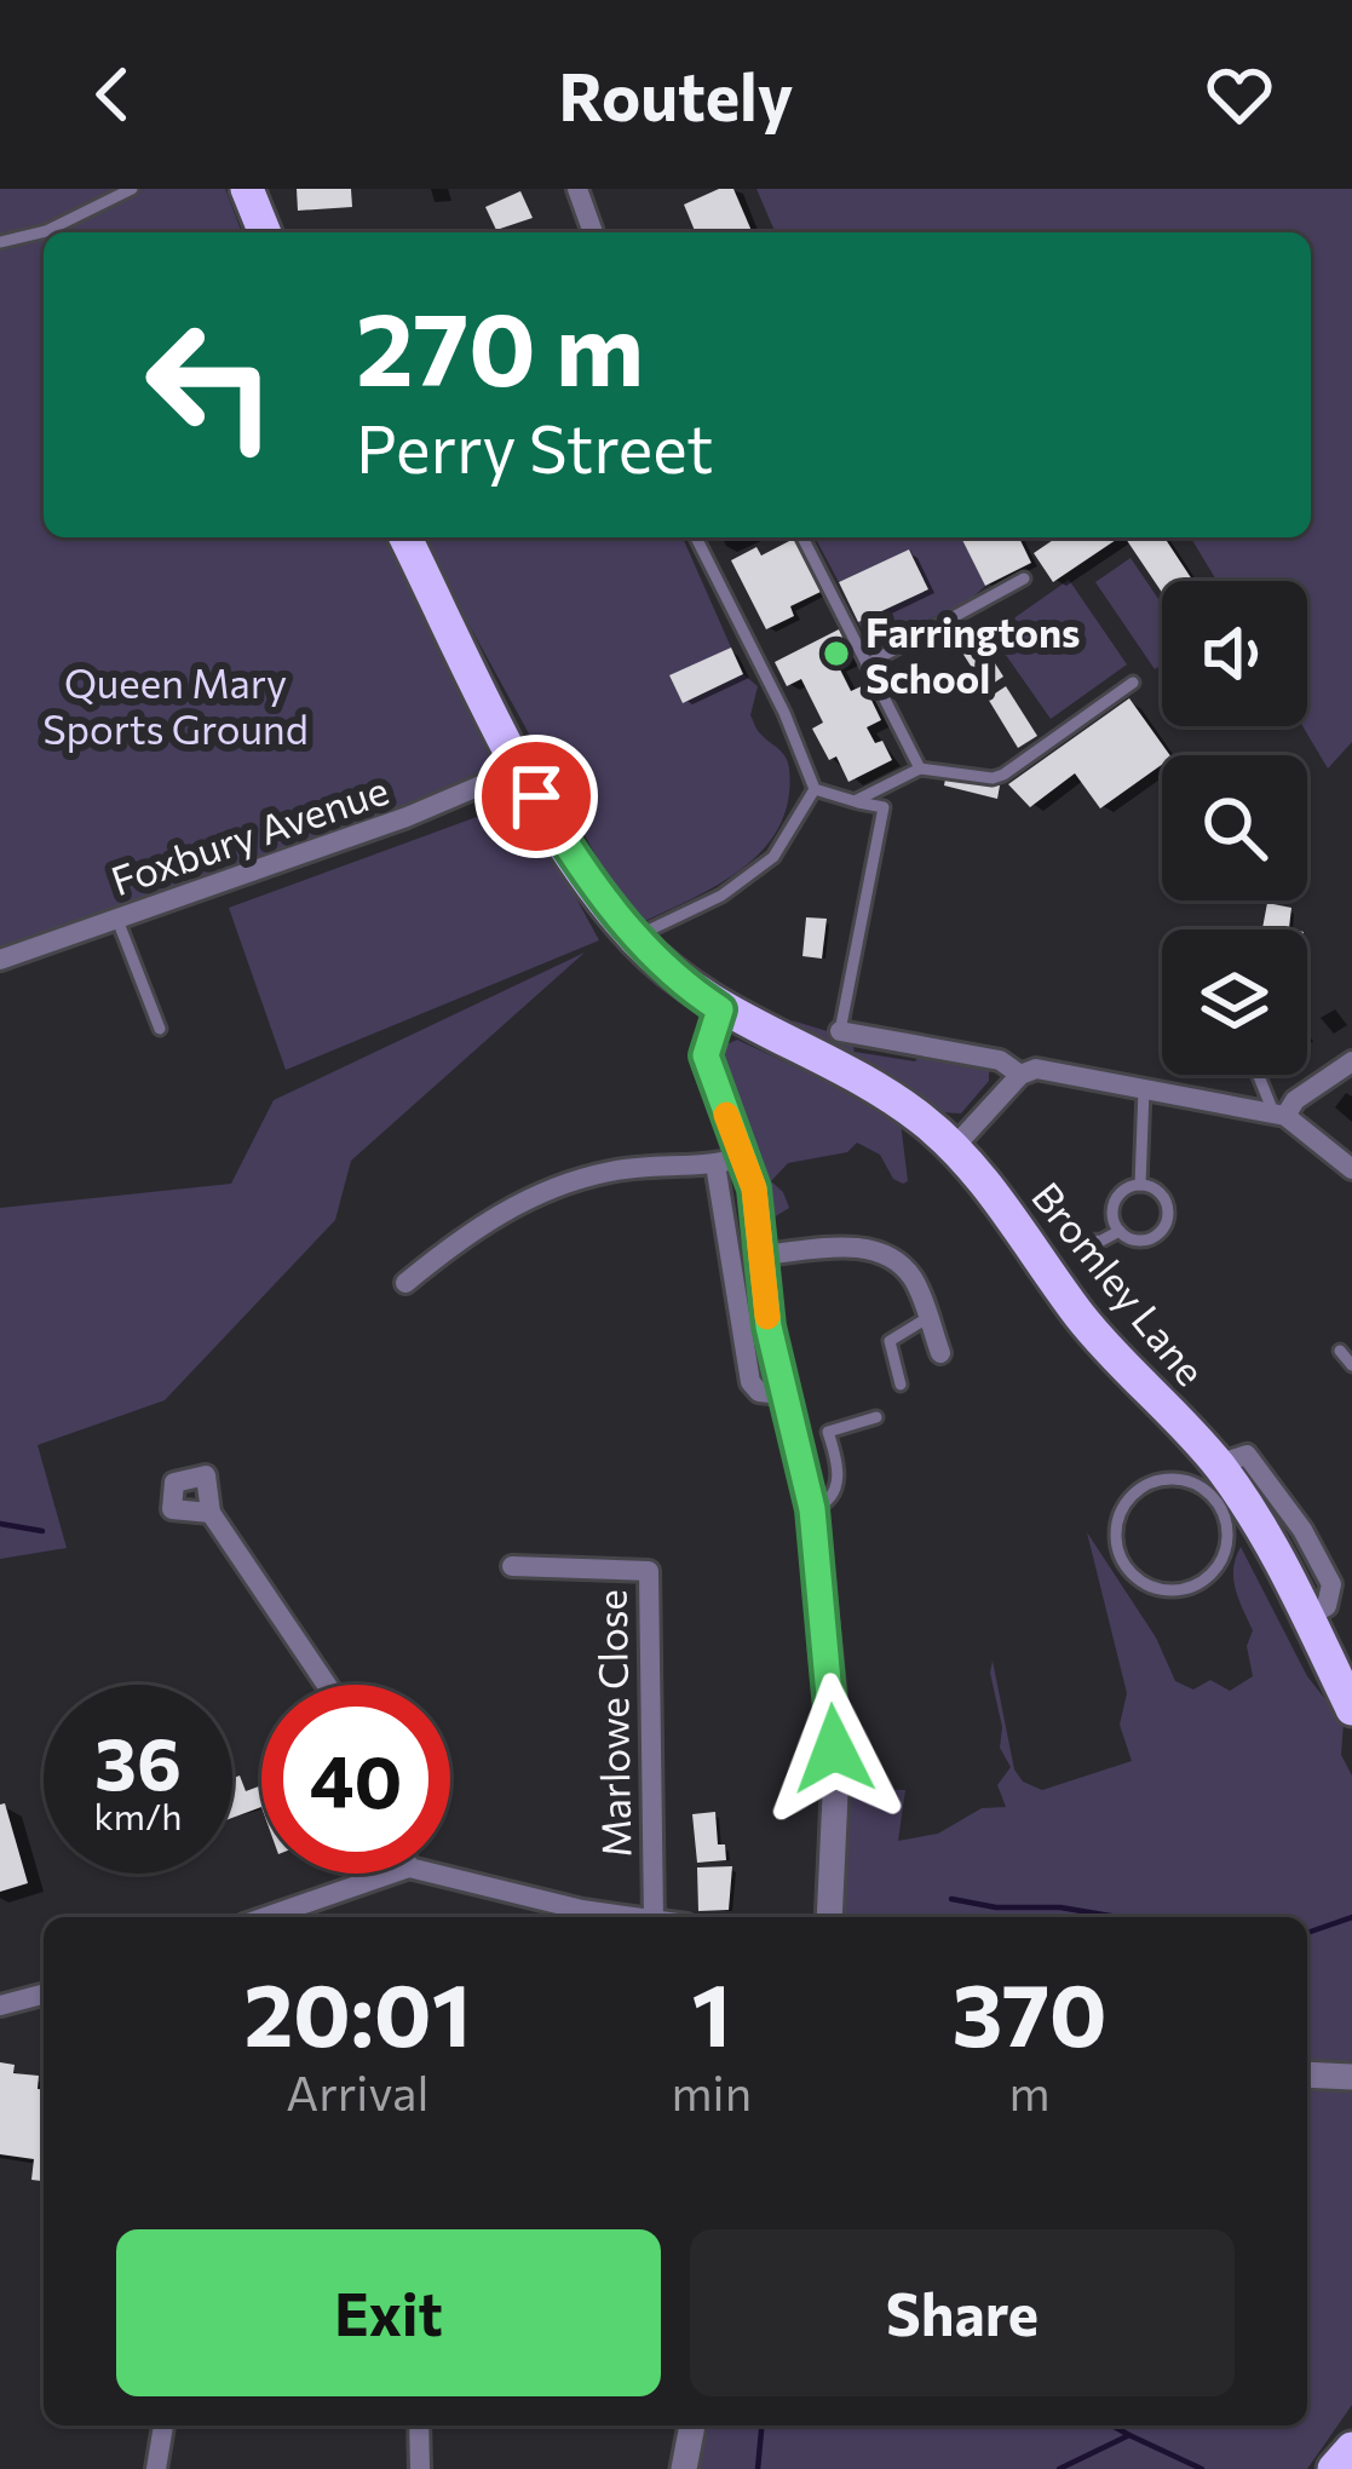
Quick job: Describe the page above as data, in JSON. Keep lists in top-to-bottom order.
{
  "streets": {
    "main road": ["Bromley Lane"],
    "street": ["Foxbury Avenue", "Marlowe Close"]
  },
  "crossings": [
    ["Foxbury Avenue", "Bromley Lane"]
  ],
  "parks": ["Queen Mary Sports Ground"],
  "places": ["Farringtons School"],
  "page": {
    "header": "Routely",
    "turn": ["270 m", "Perry Street"],
    "speed": "36 km/h",
    "limit": "40",
    "eta": [
      "20:01",
      "Arrival",
      "1",
      "min",
      "370",
      "m"
    ],
    "buttons": ["Exit", "Share"]
  }
}
